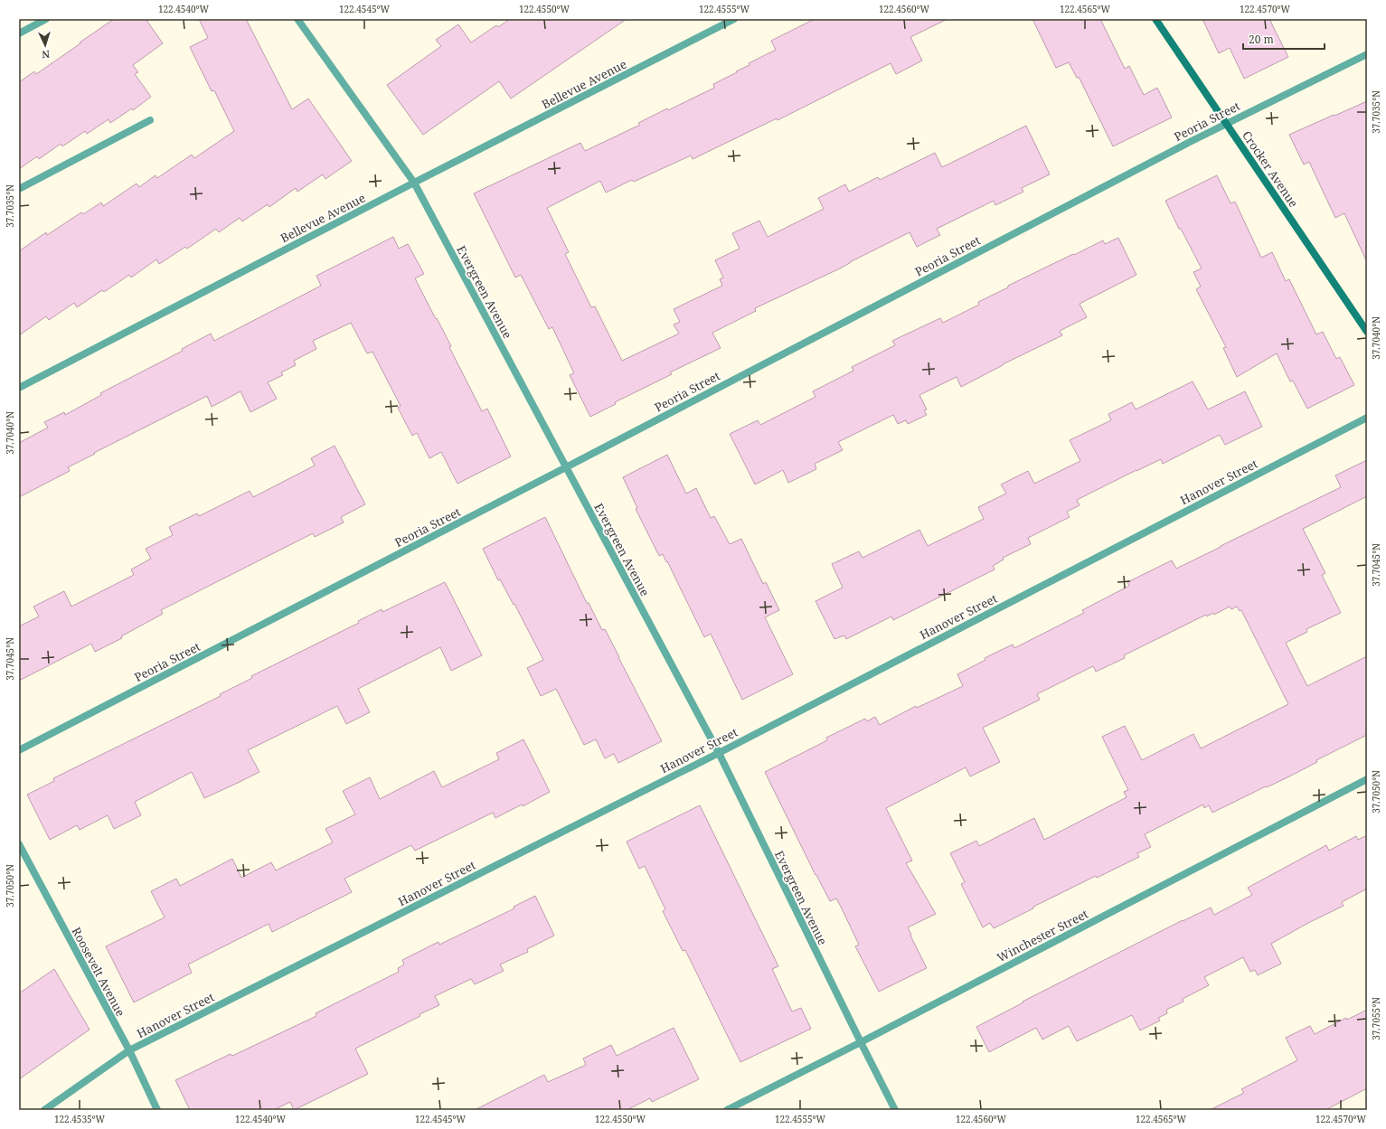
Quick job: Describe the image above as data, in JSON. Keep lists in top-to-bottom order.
{
  "streets": {
    "street": [
      "Bellevue Avenue",
      "Peoria Street",
      "Crocker Avenue",
      "Evergreen Avenue",
      "Hanover Street",
      "Winchester Street",
      "Roosevelt Avenue"
    ]
  },
  "crossings": [
    ["Bellevue Avenue", "Evergreen Avenue"],
    ["Peoria Street", "Crocker Avenue"],
    ["Peoria Street", "Evergreen Avenue"],
    ["Evergreen Avenue", "Hanover Street"],
    ["Evergreen Avenue", "Winchester Street"],
    ["Hanover Street", "Roosevelt Avenue"]
  ],
  "scale_bar": "20 m",
  "north": "bottom",
  "coordinates": [
    "122.4540°W",
    "122.4545°W",
    "122.4550°W",
    "122.4555°W",
    "122.4560°W",
    "122.4565°W",
    "122.4570°W",
    "37.7035°N",
    "37.7040°N",
    "37.7045°N",
    "37.7050°N",
    "37.7055°N",
    "122.4535°W"
  ]
}
